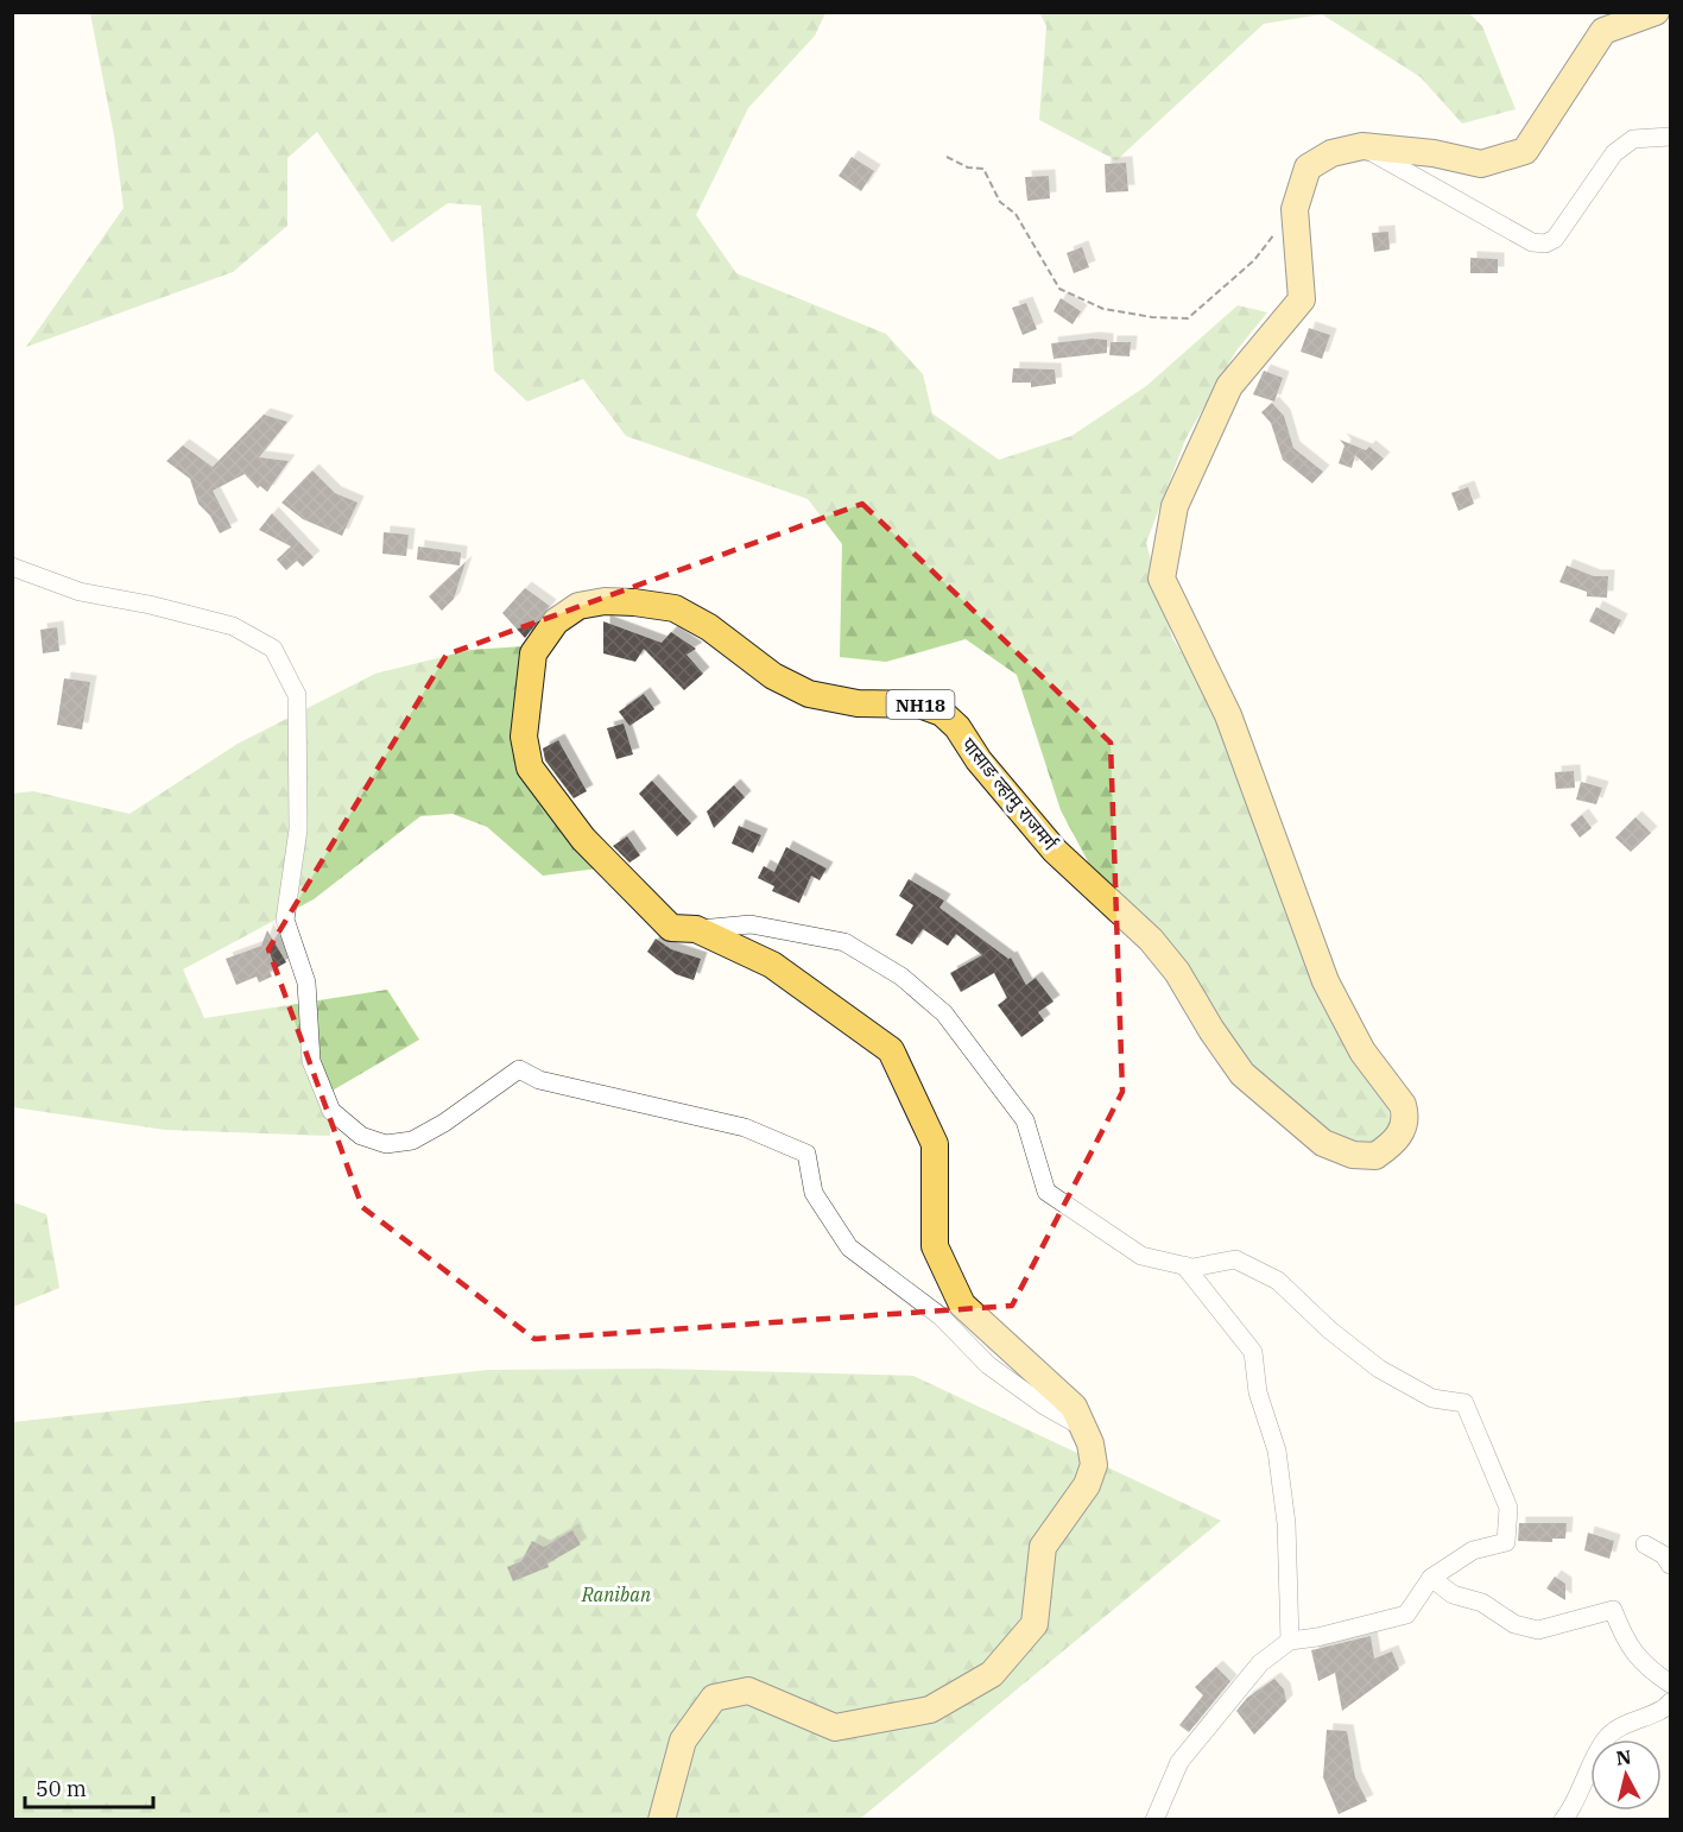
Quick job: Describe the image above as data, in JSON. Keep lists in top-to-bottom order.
{
  "streets": {
    "main road": ["NH18", "पासाङ ल्हामु राजमर्ग"]
  },
  "parks": ["Raniban"],
  "scale_bar": "50 m",
  "north": "top"
}
